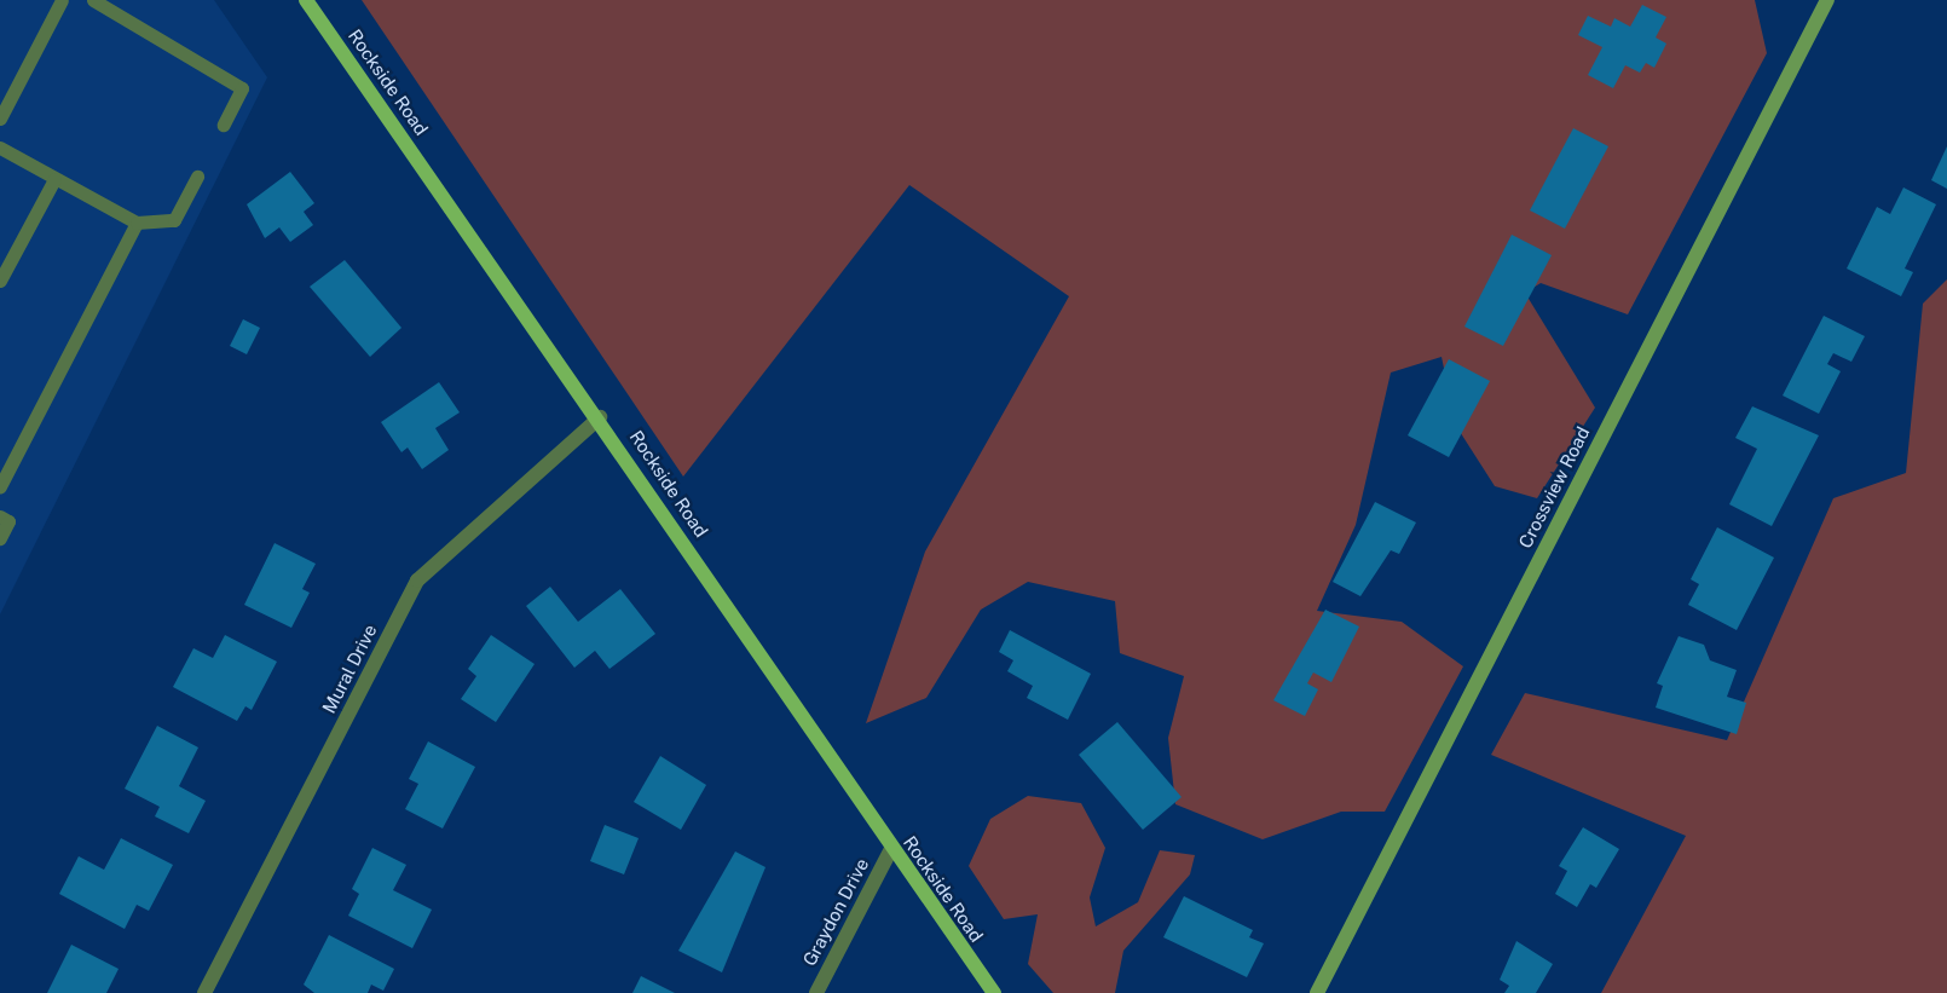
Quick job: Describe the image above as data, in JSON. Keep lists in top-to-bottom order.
{
  "streets": {
    "main road": ["Rockside Road"],
    "street": ["Crossview Road", "Mural Drive", "Graydon Drive"]
  },
  "crossings": [
    ["Rockside Road", "Mural Drive"],
    ["Rockside Road", "Graydon Drive"]
  ]
}
